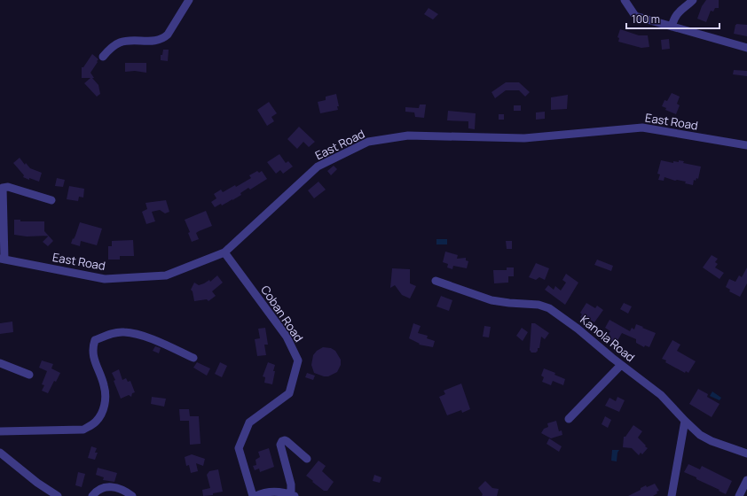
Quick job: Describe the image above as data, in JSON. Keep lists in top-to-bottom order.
{
  "streets": {
    "street": ["East Road", "Coban Road", "Kanola Road"]
  },
  "crossings": [
    ["East Road", "Coban Road"]
  ],
  "scale_bar": "100 m"
}
